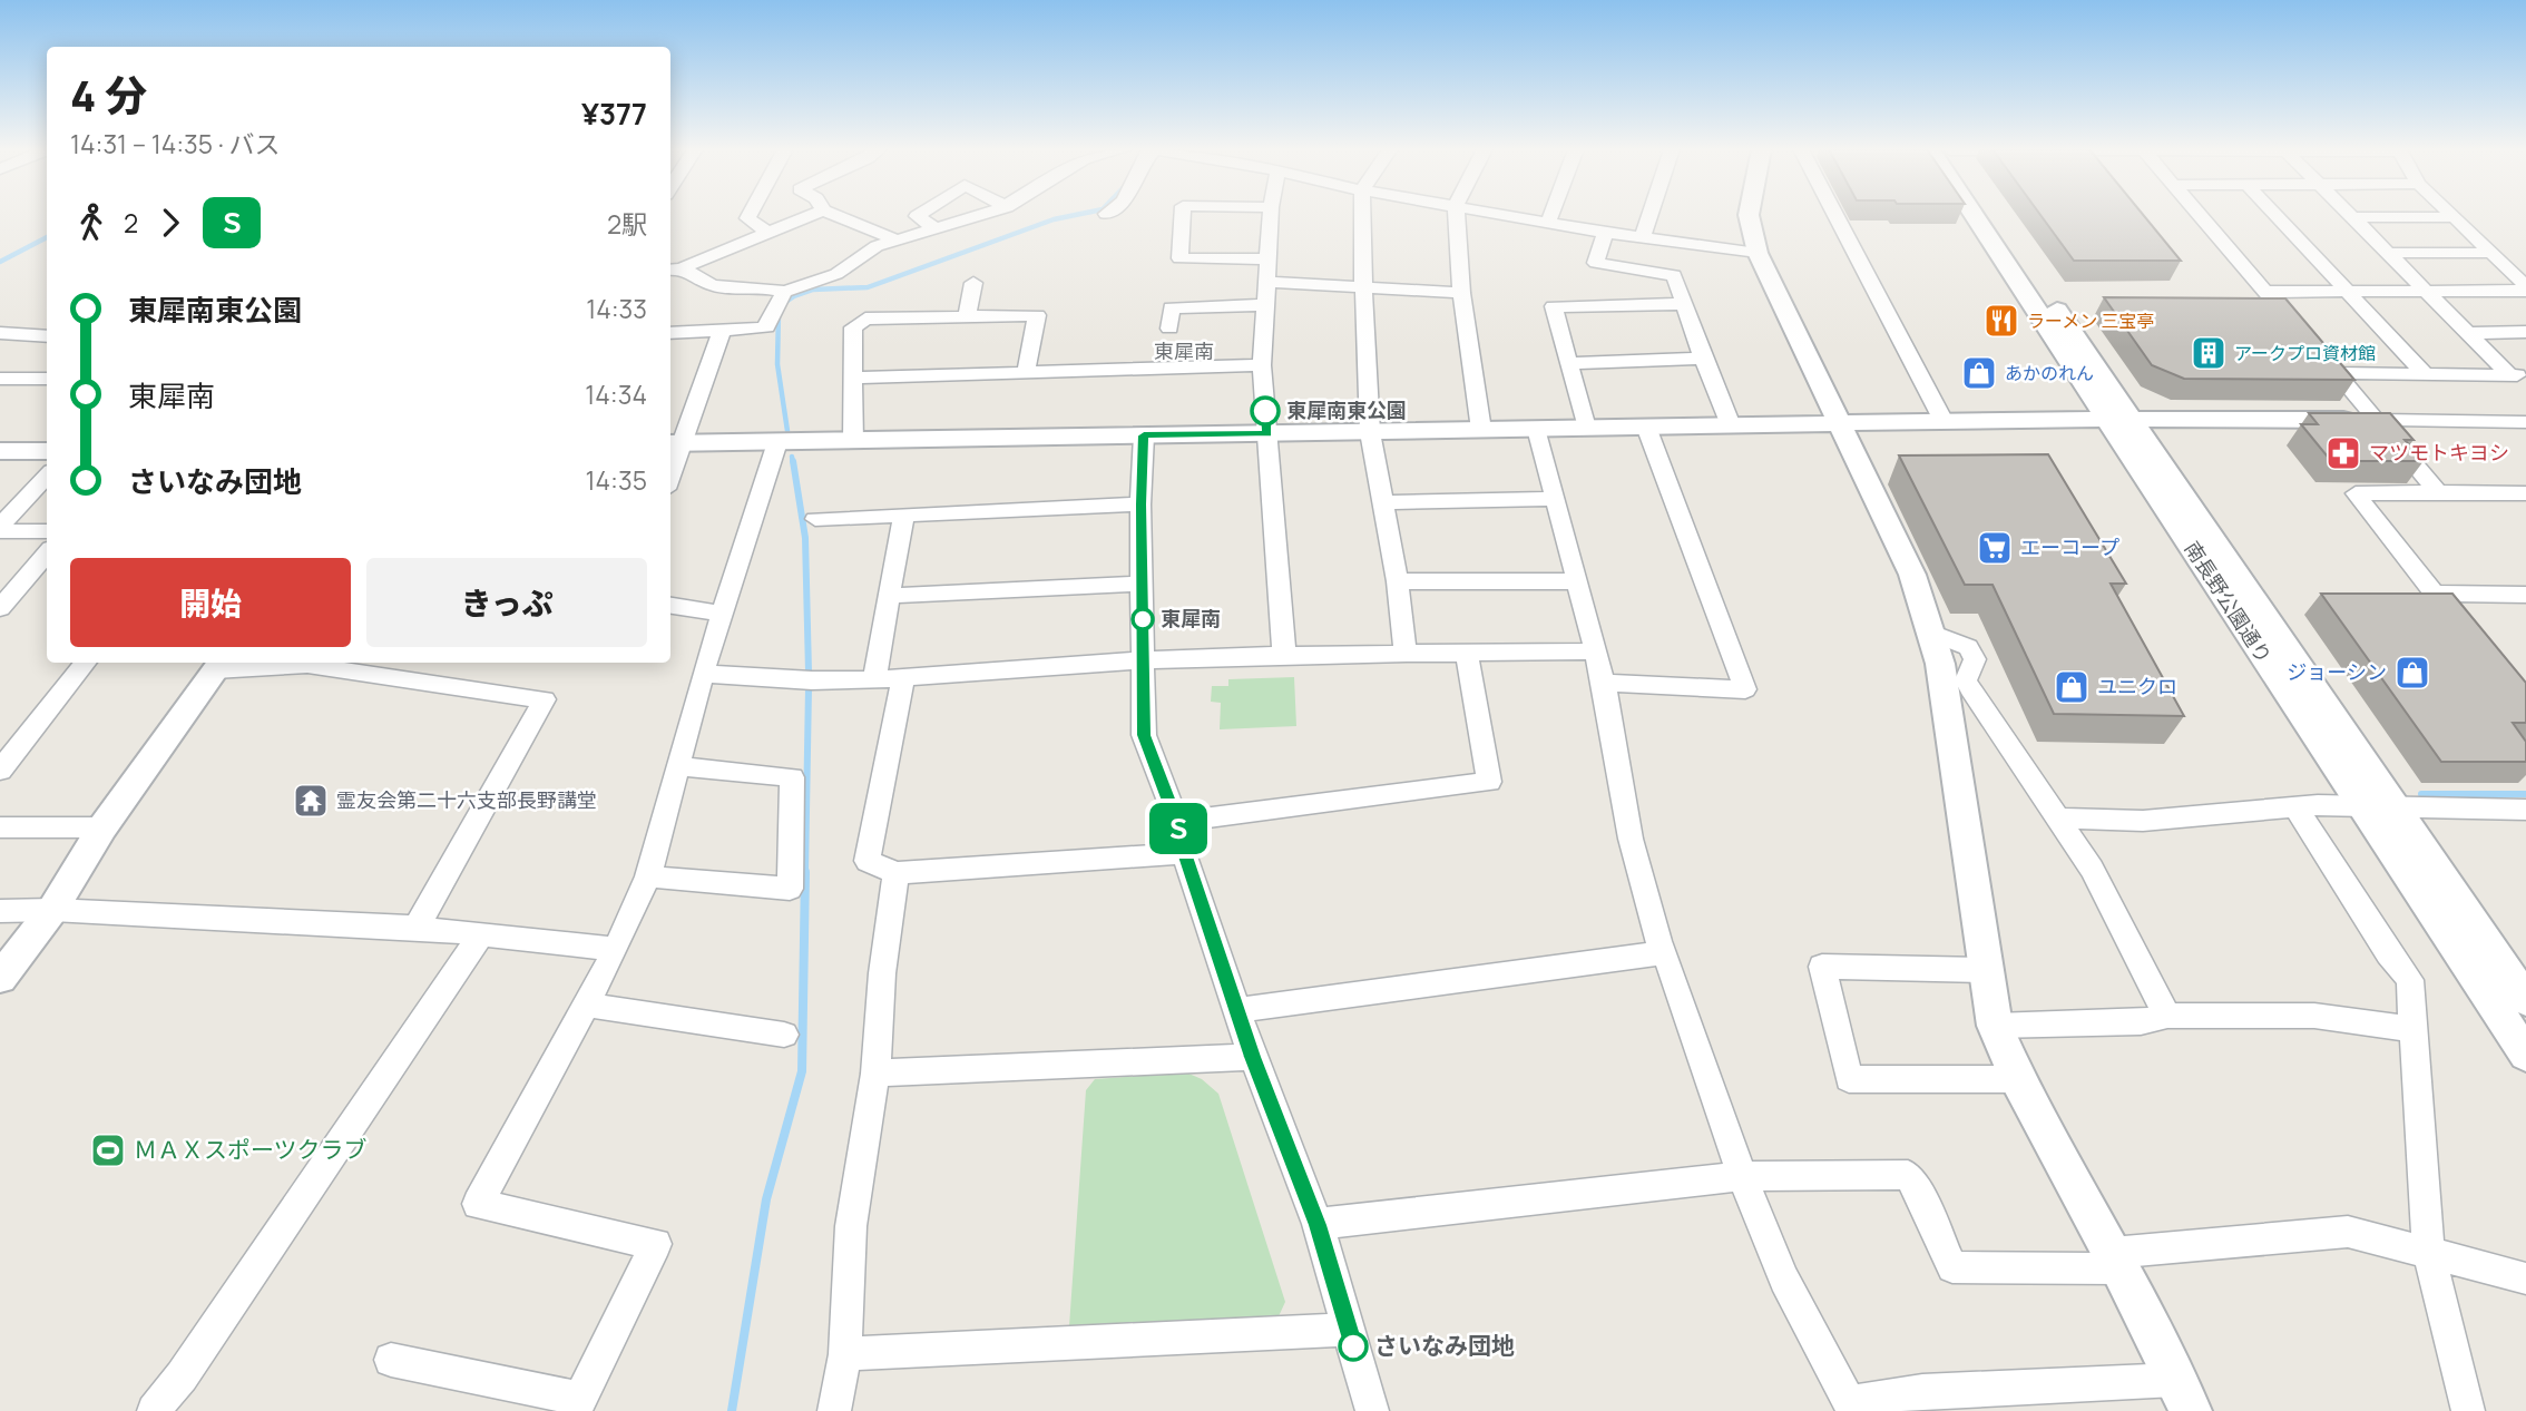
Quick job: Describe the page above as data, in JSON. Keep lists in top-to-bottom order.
{
  "streets": {
    "street": ["南長野公園通り"]
  },
  "districts": ["東犀南"],
  "places": {
    "restaurant": ["ラーメン 三宝亭"],
    "building": ["アークプロ資材館"],
    "shop": ["あかのれん", "ジョーシン", "ユニクロ"],
    "other": ["東犀南東公園", "東犀南", "さいなみ団地"],
    "pharmacy": ["マツモトキヨシ"],
    "supermarket": ["エーコープ"],
    "temple": ["霊友会第二十六支部長野講堂"],
    "sports": ["ＭＡＸスポーツクラブ"]
  },
  "lines": ["bus line Ｓ"],
  "page": {
    "on_map": "Ｓ",
    "heading": ["4 分", "14:31 – 14:35 · バス", "¥377"],
    "legs": ["2", "Ｓ", "2駅"],
    "list": [
      {
        "name": "東犀南東公園",
        "value": "14:33"
      },
      {
        "name": "東犀南",
        "value": "14:34"
      },
      {
        "name": "さいなみ団地",
        "value": "14:35"
      }
    ],
    "buttons": ["開始", "きっぷ"]
  }
}
